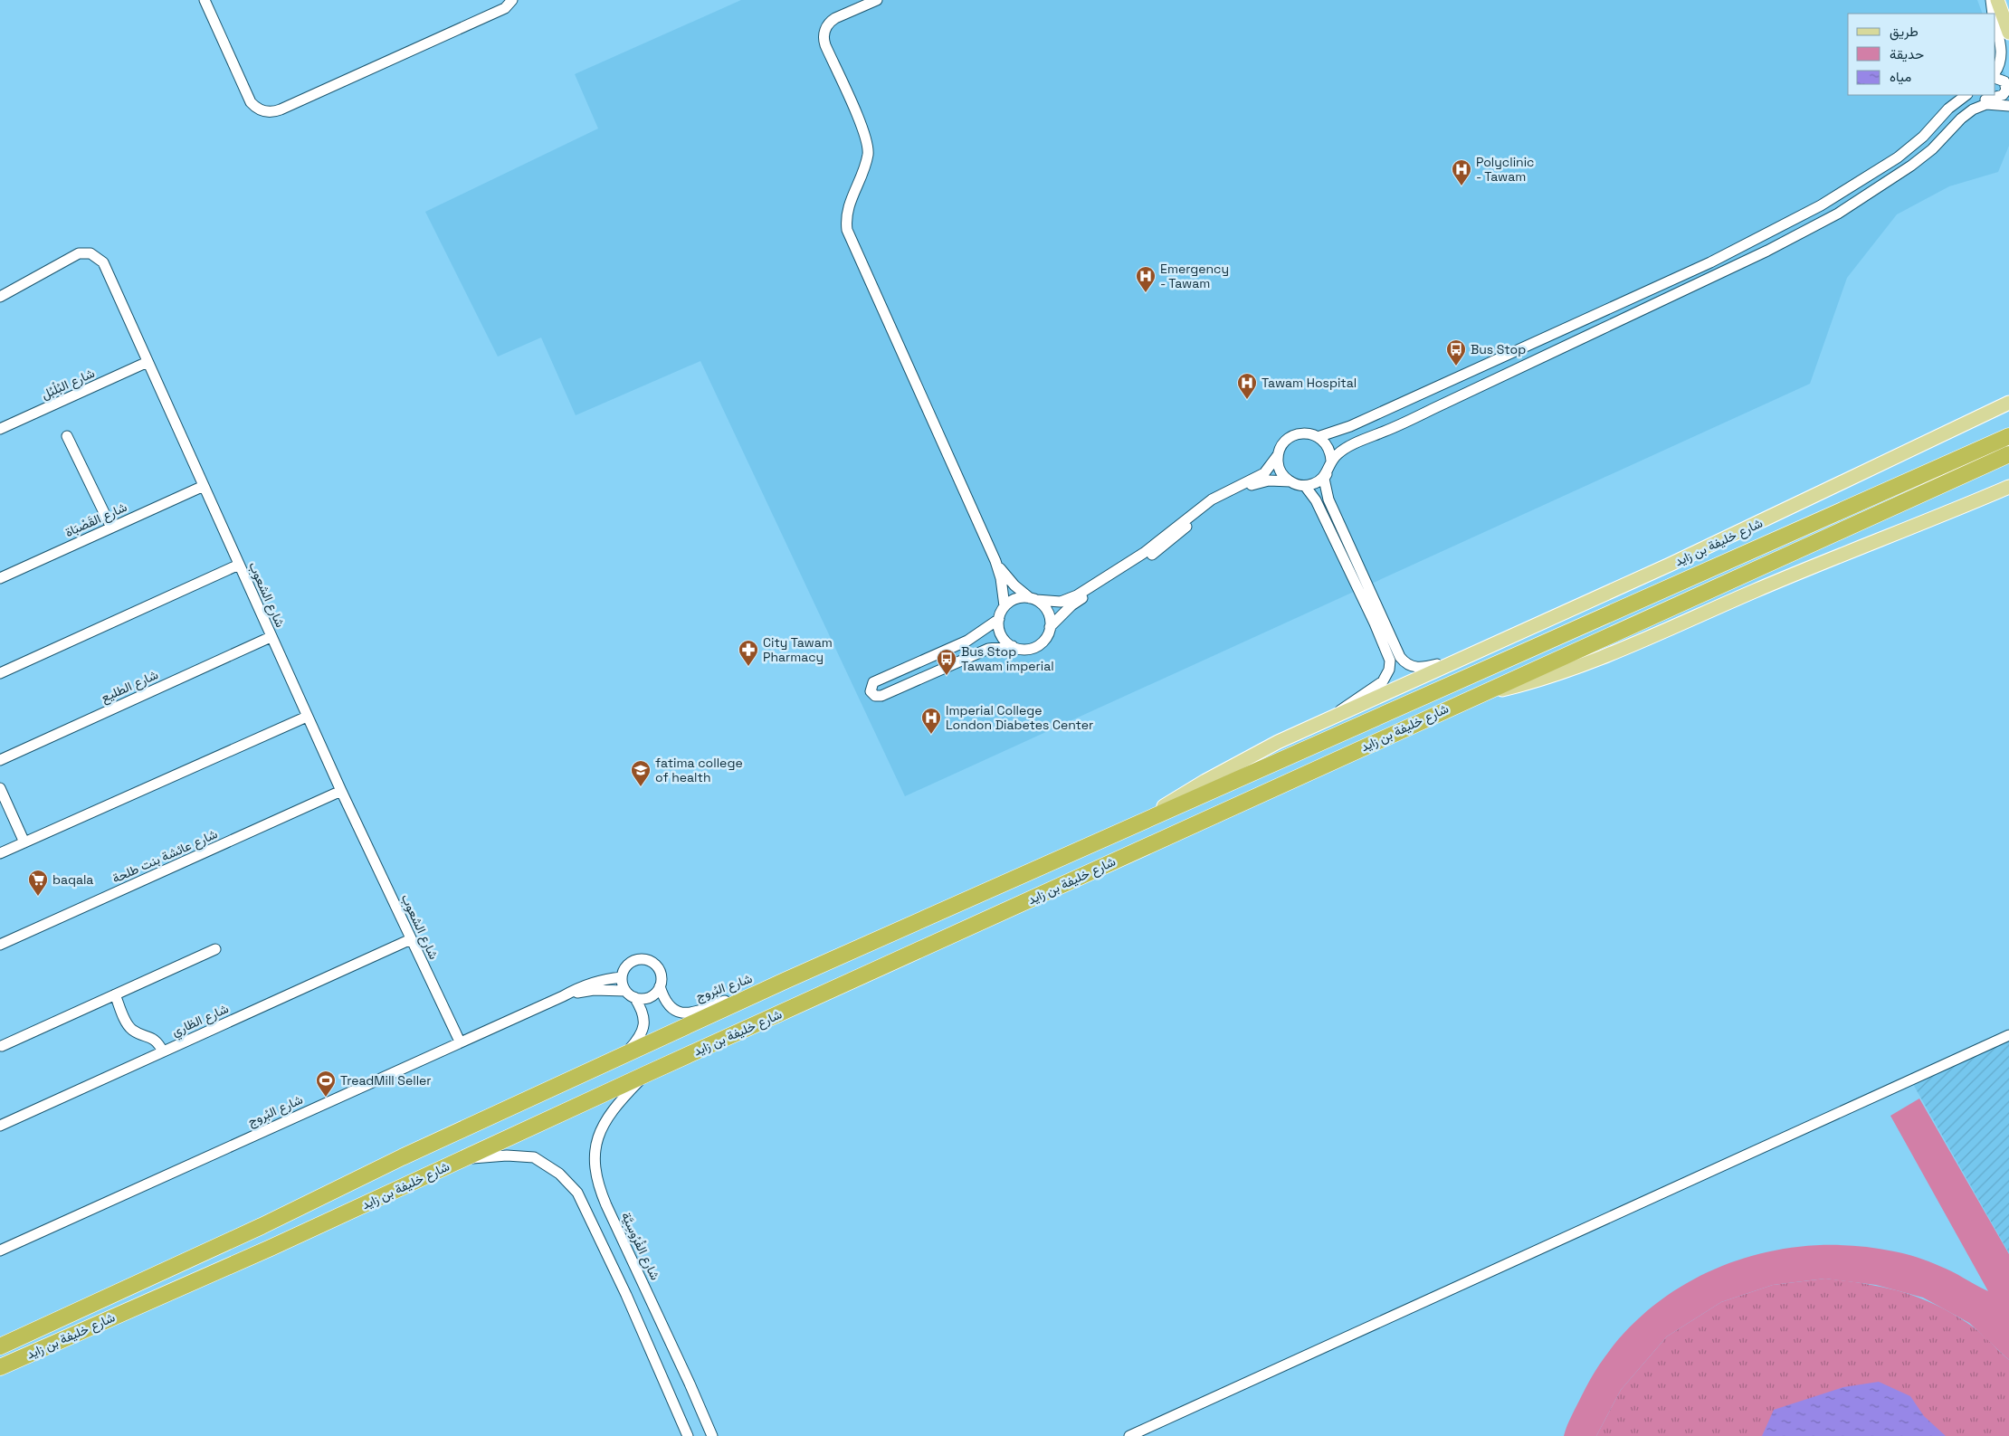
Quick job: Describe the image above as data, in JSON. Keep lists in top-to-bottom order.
{
  "streets": {
    "highway": ["شارع خليفة بن زايد"],
    "street": [
      "شارع البُلْبُل",
      "شارع القَصْبَاة",
      "شارع الشعوب",
      "شارع الطليع",
      "شارع عائشة بنت طلحة",
      "شارع البُروج",
      "شارع الظاري",
      "شارع الفُرُوسِيَّة"
    ]
  },
  "crossings": [
    ["شارع البُلْبُل", "شارع الشعوب"],
    ["شارع القَصْبَاة", "شارع الشعوب"],
    ["شارع خليفة بن زايد", "شارع البُروج"],
    ["شارع خليفة بن زايد", "شارع الفُرُوسِيَّة"],
    ["شارع الشعوب", "شارع الطليع"],
    ["شارع الشعوب", "شارع عائشة بنت طلحة"],
    ["شارع الشعوب", "شارع البُروج"],
    ["شارع الشعوب", "شارع الظاري"]
  ],
  "places": {
    "hospital": [
      "Polyclinic - Tawam",
      "Emergency - Tawam",
      "Tawam Hospital",
      "Imperial College London Diabetes Center"
    ],
    "bus stop": ["Bus Stop", "Bus Stop Tawam imperial"],
    "pharmacy": ["City Tawam Pharmacy"],
    "school or university": ["fatima college of health"],
    "supermarket": ["baqala"],
    "sports": ["TreadMill Seller"]
  },
  "legend": ["طريق", "حديقة", "مياه"]
}
